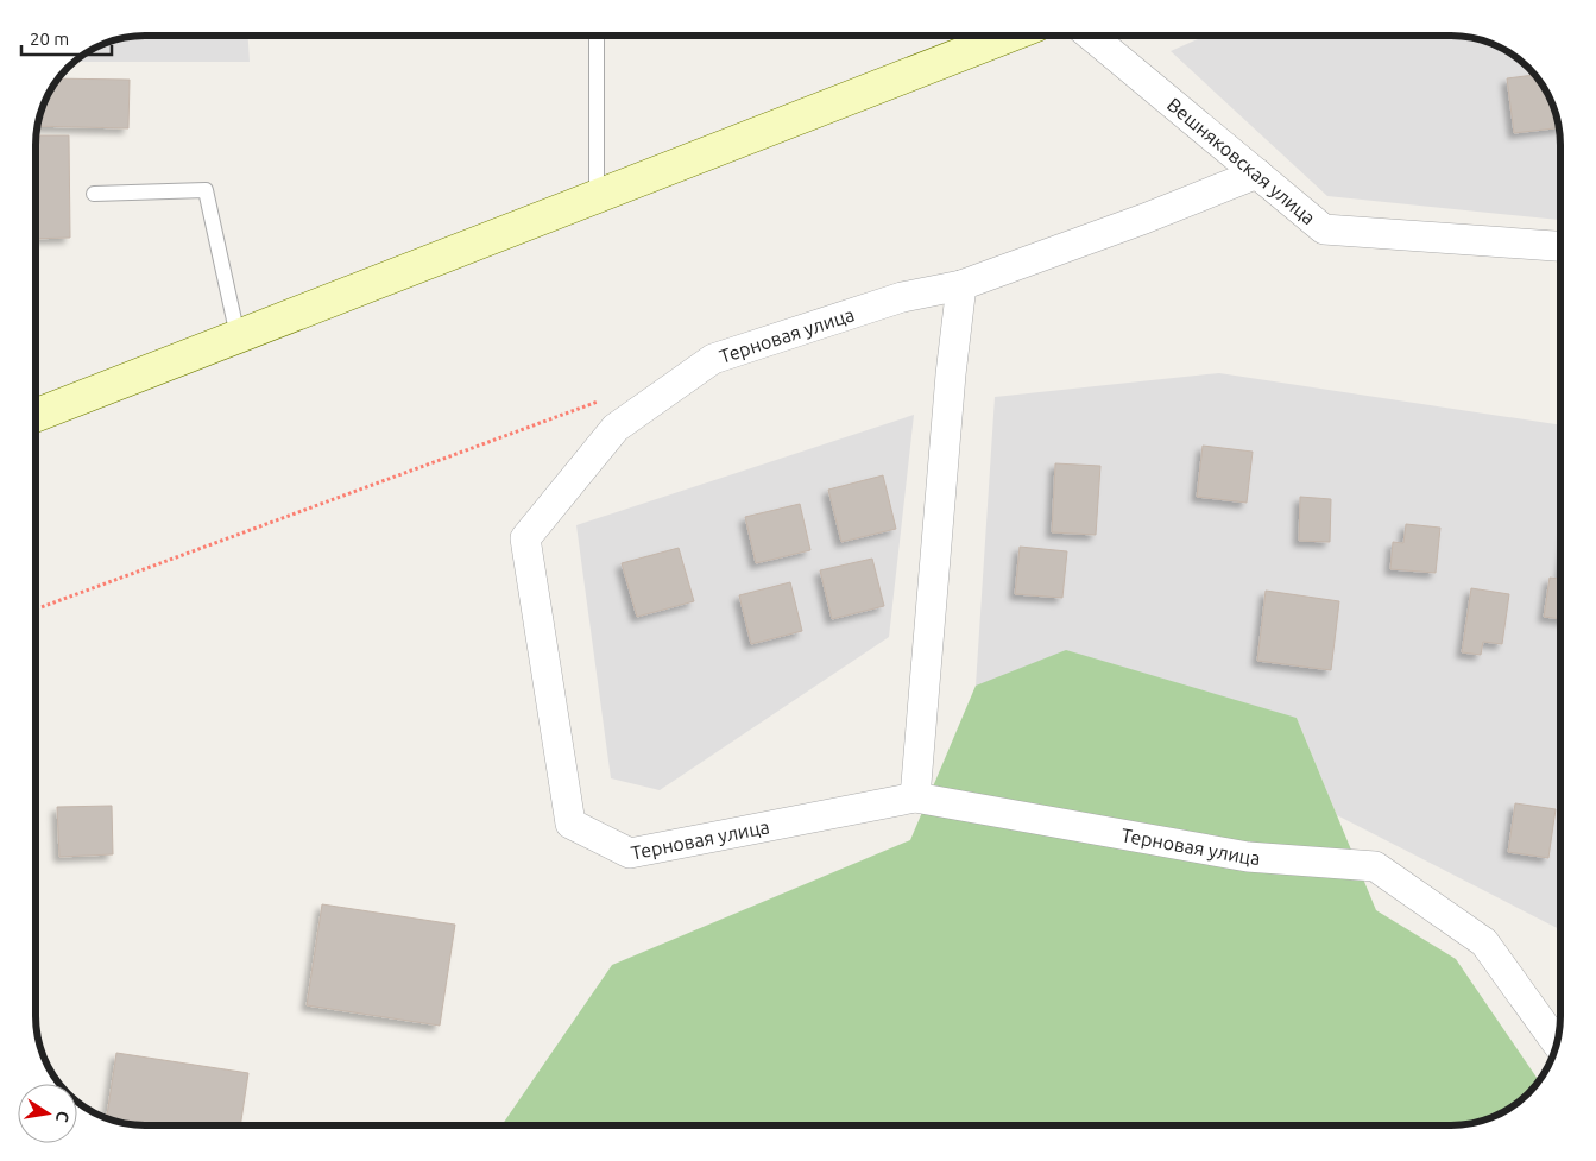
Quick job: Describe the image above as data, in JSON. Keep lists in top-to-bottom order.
{
  "streets": {
    "street": ["Вешняковская улица", "Терновая улица"]
  },
  "scale_bar": "20 m",
  "north": "right"
}
